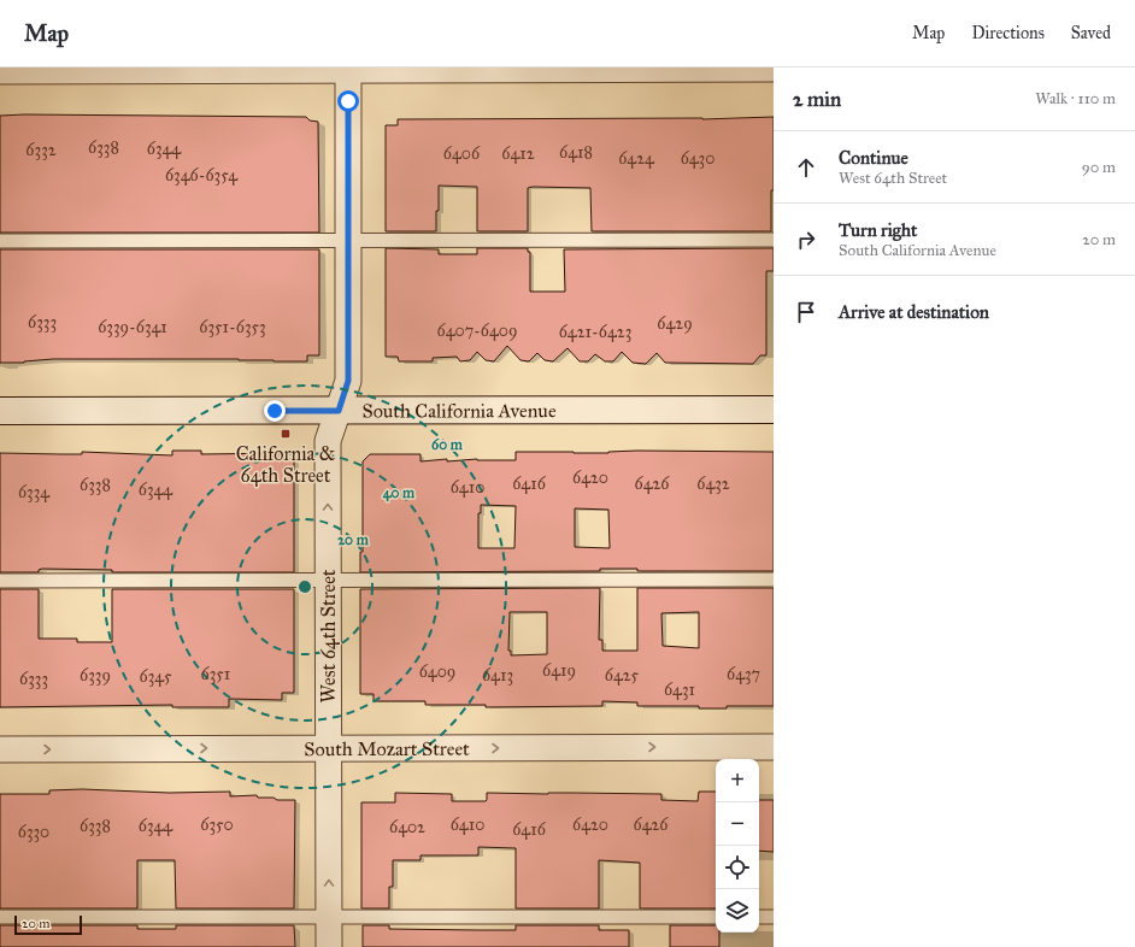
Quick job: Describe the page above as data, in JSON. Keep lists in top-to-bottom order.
{
  "streets": {
    "street": ["South California Avenue", "West 64th Street", "South Mozart Street"]
  },
  "crossings": [
    ["South California Avenue", "West 64th Street"],
    ["West 64th Street", "South Mozart Street"]
  ],
  "one_way": ["West 64th Street", "South Mozart Street"],
  "places": {
    "transit": ["California & 64th Street"]
  },
  "house_numbers": [
    "6338",
    "6344",
    "6332",
    "6418",
    "6406",
    "6412",
    "6424",
    "6430",
    "6346-6354",
    "6333",
    "6429",
    "6339-6341",
    "6351-6353",
    "6407-6409",
    "6421-6423",
    "6420",
    "6416",
    "6426",
    "6432",
    "6338",
    "6410",
    "6344",
    "6334",
    "6419",
    "6409",
    "6351",
    "6437",
    "6339",
    "6413",
    "6425",
    "6345",
    "6333",
    "6431",
    "6350",
    "6410",
    "6420",
    "6426",
    "6338",
    "6344",
    "6402",
    "6416",
    "6330"
  ],
  "scale_bar": "20 m",
  "page": {
    "header": "Map",
    "nav": ["Map", "Directions", "Saved"],
    "heading": ["2 min", "Walk · 110 m"],
    "list": [
      ["Continue", "West 64th Street", "90 m"],
      ["Turn right", "South California Avenue", "20 m"],
      "Arrive at destination"
    ],
    "map_buttons": ["+", "−"],
    "scale": "20 m"
  },
  "rings": ["60 m", "40 m", "20 m"]
}
